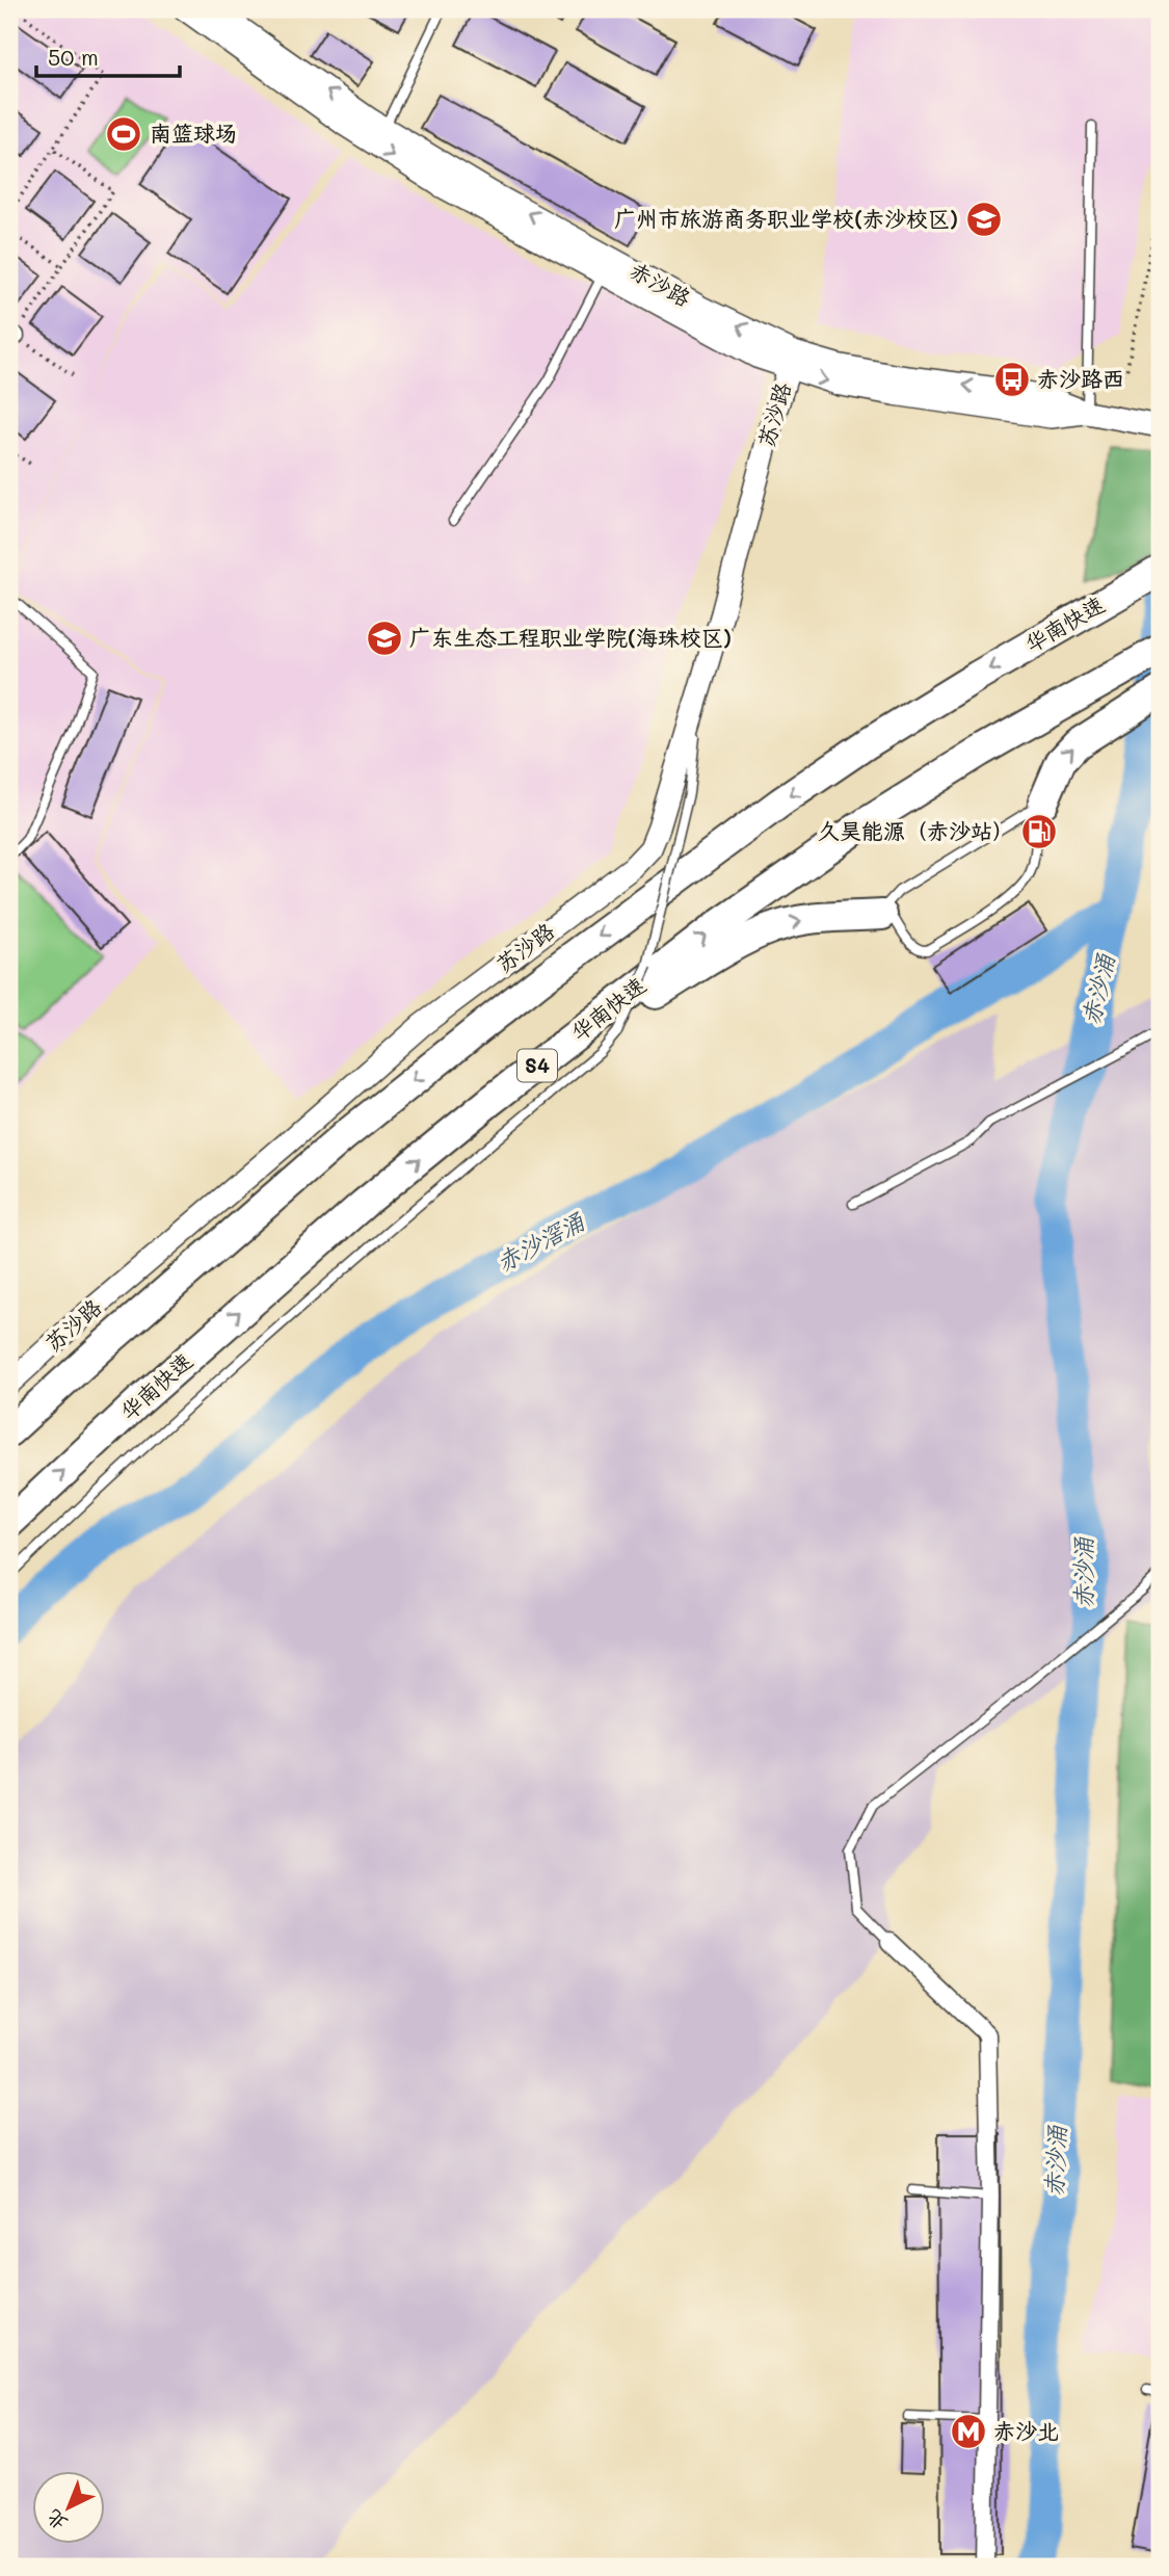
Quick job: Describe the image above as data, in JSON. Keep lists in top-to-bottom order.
{
  "streets": {
    "highway": ["华南快速", "S4"],
    "main road": ["赤沙路", "苏沙路"]
  },
  "crossings": [
    ["赤沙路", "苏沙路"]
  ],
  "water": ["赤沙涌", "赤沙滘涌"],
  "places": {
    "sports": ["南篮球场"],
    "school or university": ["广州市旅游商务职业学校(赤沙校区)", "广东生态工程职业学院(海珠校区)"],
    "bus stop": ["赤沙路西"],
    "fuel station": ["久昊能源（赤沙站）"],
    "metro station": ["赤沙北"]
  },
  "scale_bar": "50 m",
  "north": "bottom left"
}
